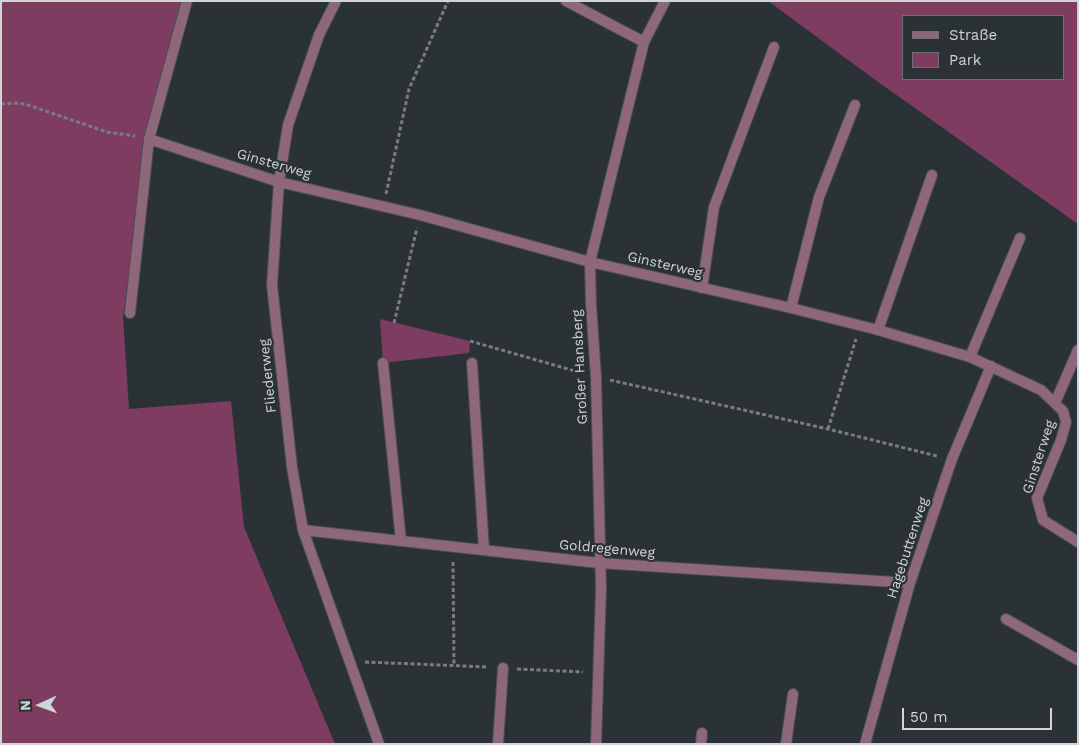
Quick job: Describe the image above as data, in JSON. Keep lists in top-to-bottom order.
{
  "streets": {
    "street": [
      "Ginsterweg",
      "Großer Hansberg",
      "Fliederweg",
      "Hagebuttenweg",
      "Goldregenweg"
    ]
  },
  "crossings": [
    ["Ginsterweg", "Großer Hansberg"],
    ["Ginsterweg", "Fliederweg"],
    ["Ginsterweg", "Hagebuttenweg"],
    ["Großer Hansberg", "Goldregenweg"],
    ["Fliederweg", "Goldregenweg"],
    ["Hagebuttenweg", "Goldregenweg"]
  ],
  "legend": ["Straße", "Park"],
  "scale_bar": "50 m",
  "north": "left"
}
